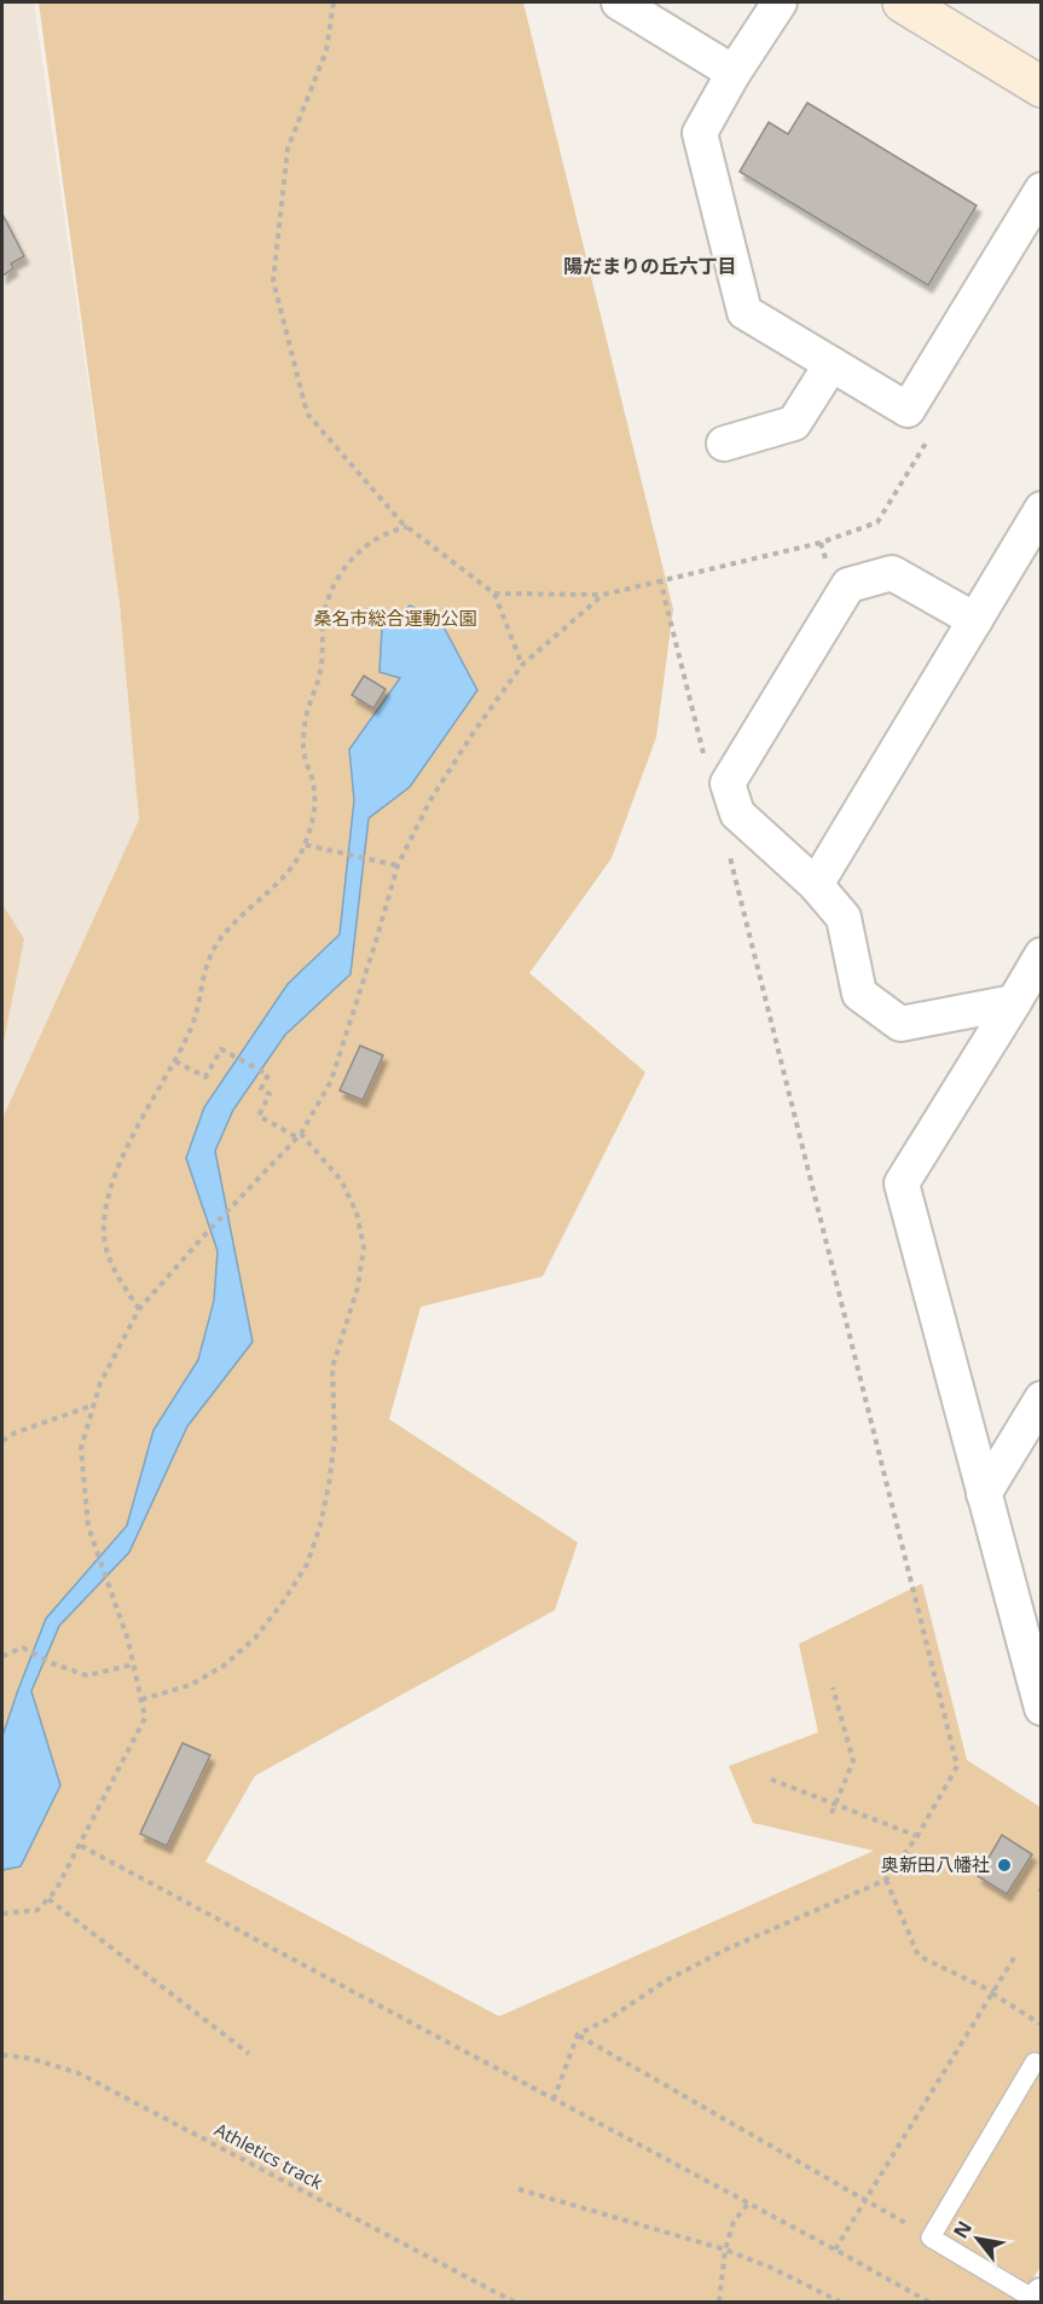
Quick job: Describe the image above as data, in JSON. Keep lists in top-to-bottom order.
{
  "streets": {
    "path": ["Athletics track"]
  },
  "districts": ["陽だまりの丘六丁目"],
  "parks": ["桑名市総合運動公園"],
  "places": ["奥新田八幡社"],
  "north": "top left"
}
